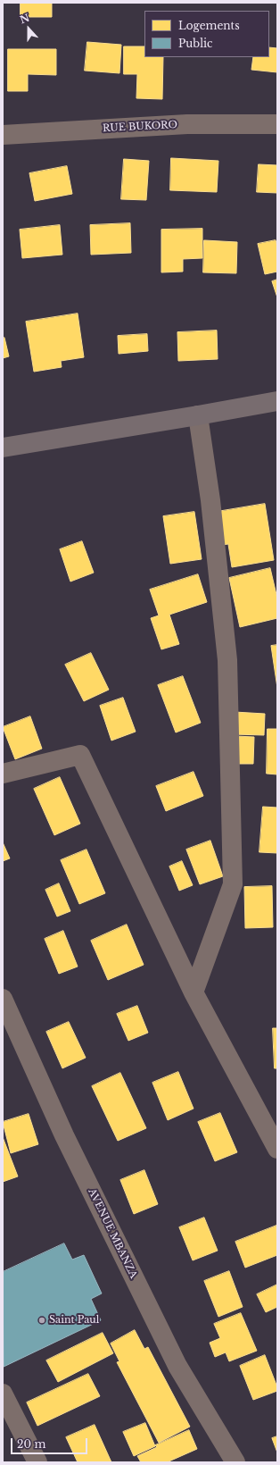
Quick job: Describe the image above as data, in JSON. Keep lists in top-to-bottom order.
{
  "streets": {
    "street": ["RUE BUKORO", "AVENUE MBANZA"]
  },
  "places": ["Saint Paul"],
  "legend": ["Logements", "Public"],
  "scale_bar": "20 m",
  "north": "top"
}
